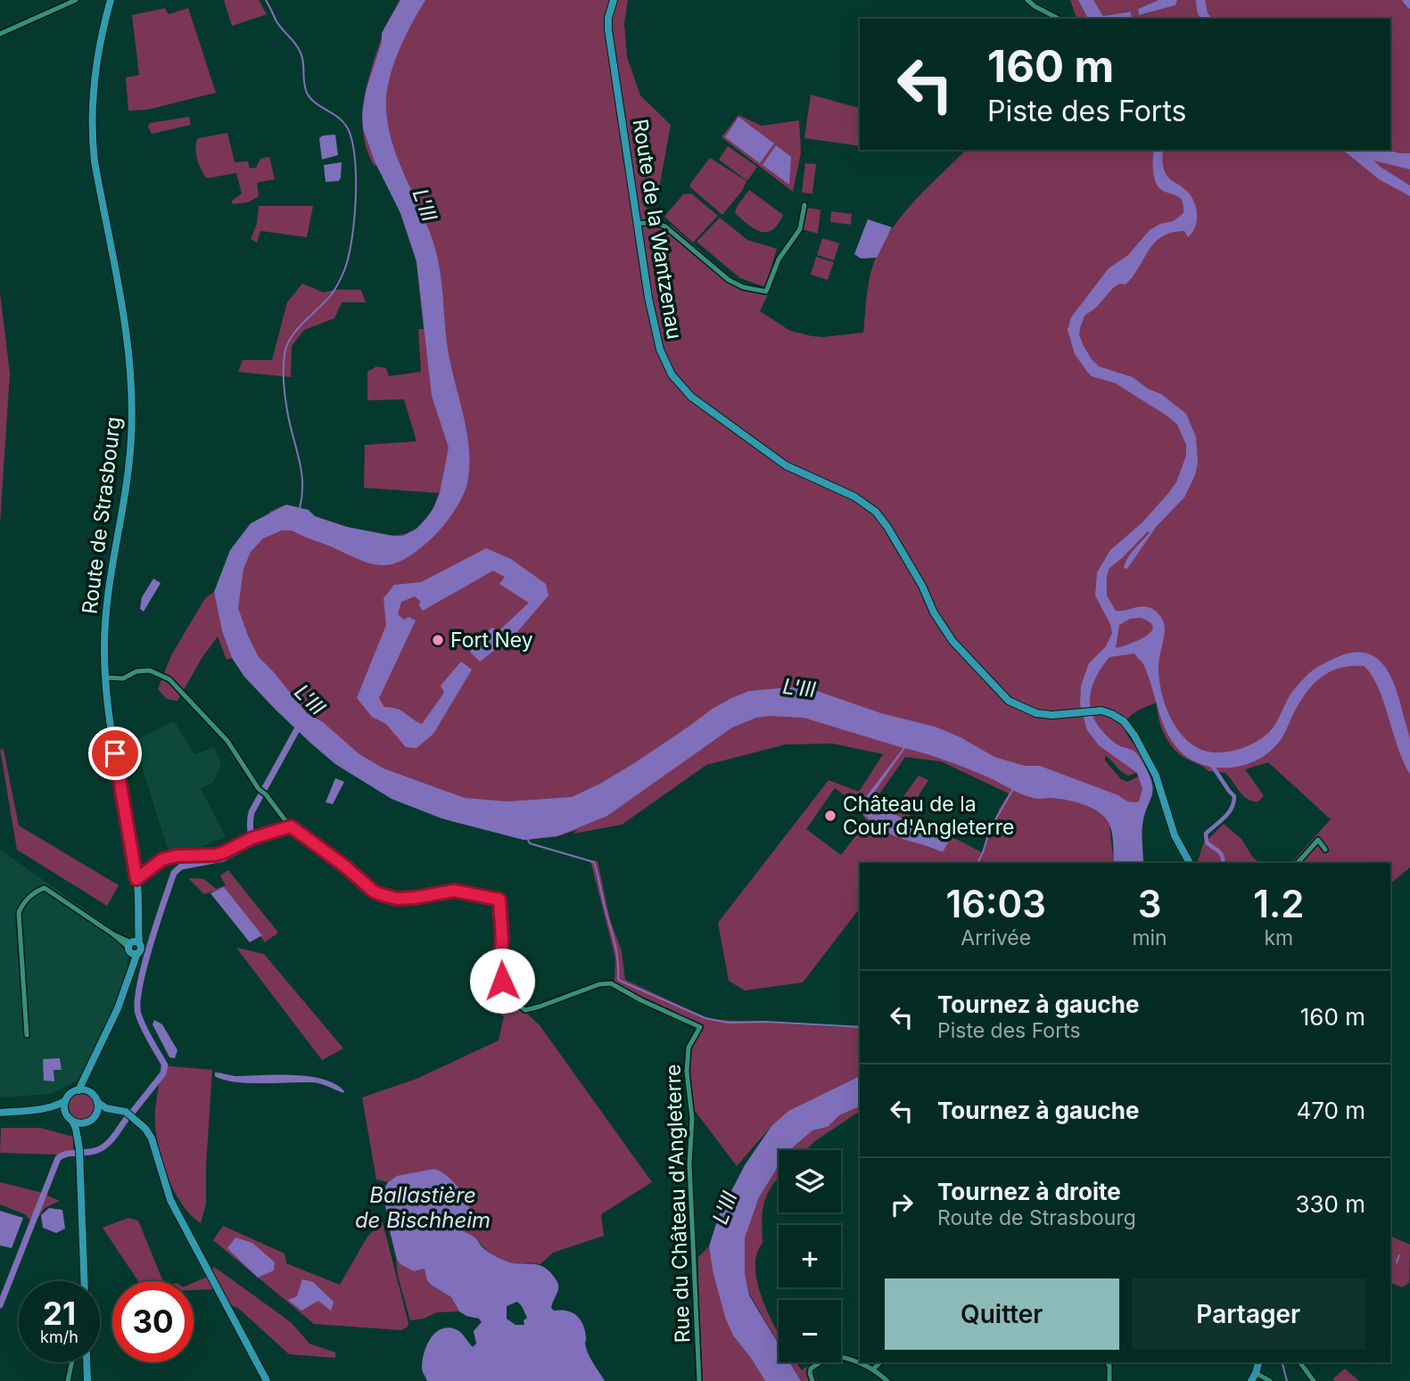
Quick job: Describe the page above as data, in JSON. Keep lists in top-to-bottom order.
{
  "streets": {
    "main road": ["Route de la Wantzenau", "Route de Strasbourg"],
    "street": ["Rue du Château d'Angleterre"]
  },
  "water": ["L'Ill", "Ballastière de Bischheim"],
  "places": ["Fort Ney", "Château de la Cour d'Angleterre"],
  "page": {
    "turn": ["160 m", "Piste des Forts"],
    "eta": [
      "16:03",
      "Arrivée",
      "3",
      "min",
      "1.2",
      "km"
    ],
    "list": [
      {
        "name": "Tournez à gauche",
        "note": "Piste des Forts",
        "value": "160 m"
      },
      {
        "name": "Tournez à gauche",
        "value": "470 m"
      },
      {
        "name": "Tournez à droite",
        "note": "Route de Strasbourg",
        "value": "330 m"
      }
    ],
    "map_buttons": ["+", "−"],
    "buttons": ["Quitter", "Partager"],
    "speed": "21 km/h",
    "limit": "30"
  }
}
